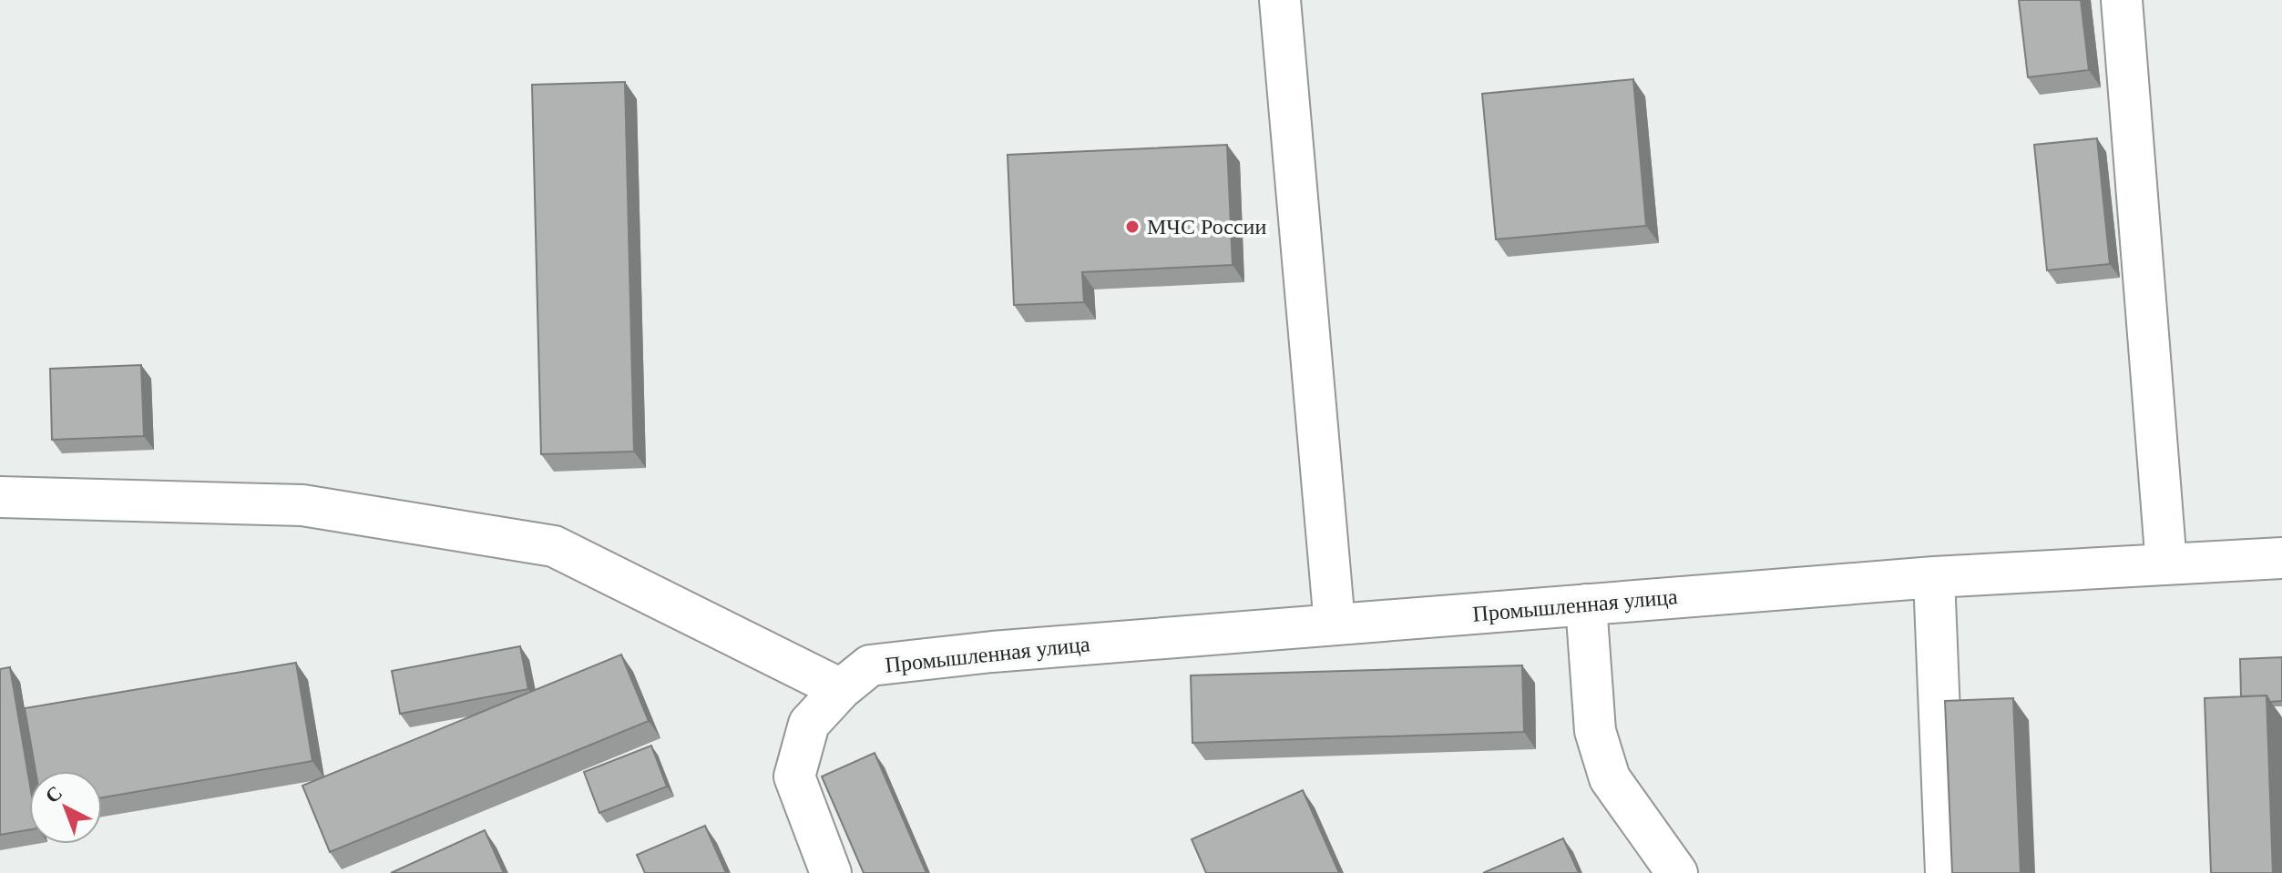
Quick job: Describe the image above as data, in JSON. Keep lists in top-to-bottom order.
{
  "streets": {
    "street": ["Промышленная улица"]
  },
  "places": ["МЧС России"],
  "north": "top left"
}
